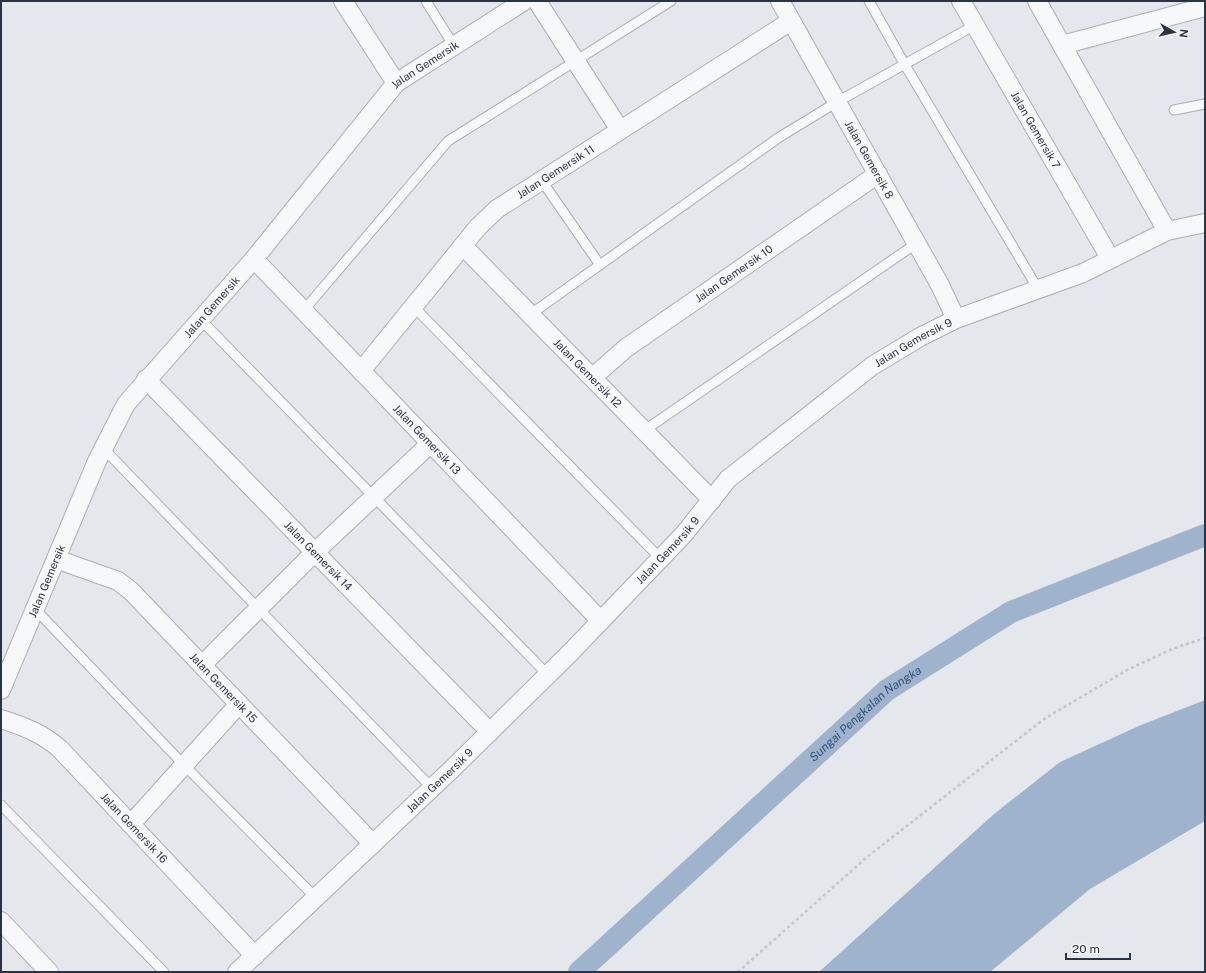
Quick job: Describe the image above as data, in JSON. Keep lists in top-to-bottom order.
{
  "streets": {
    "street": [
      "Jalan Gemersik",
      "Jalan Gemersik 7",
      "Jalan Gemersik 8",
      "Jalan Gemersik 11",
      "Jalan Gemersik 10",
      "Jalan Gemersik 9",
      "Jalan Gemersik 12",
      "Jalan Gemersik 13",
      "Jalan Gemersik 14",
      "Jalan Gemersik 15",
      "Jalan Gemersik 16"
    ]
  },
  "crossings": [
    ["Jalan Gemersik", "Jalan Gemersik 13"],
    ["Jalan Gemersik", "Jalan Gemersik 14"],
    ["Jalan Gemersik", "Jalan Gemersik 15"],
    ["Jalan Gemersik 7", "Jalan Gemersik 9"],
    ["Jalan Gemersik 8", "Jalan Gemersik 11"],
    ["Jalan Gemersik 8", "Jalan Gemersik 10"],
    ["Jalan Gemersik 8", "Jalan Gemersik 9"],
    ["Jalan Gemersik 11", "Jalan Gemersik 12"],
    ["Jalan Gemersik 11", "Jalan Gemersik 13"],
    ["Jalan Gemersik 10", "Jalan Gemersik 12"],
    ["Jalan Gemersik 9", "Jalan Gemersik 12"],
    ["Jalan Gemersik 9", "Jalan Gemersik 13"],
    ["Jalan Gemersik 9", "Jalan Gemersik 14"],
    ["Jalan Gemersik 9", "Jalan Gemersik 15"],
    ["Jalan Gemersik 9", "Jalan Gemersik 16"]
  ],
  "water": ["Sungai Pengkalan Nangka"],
  "scale_bar": "20 m",
  "north": "right"
}
